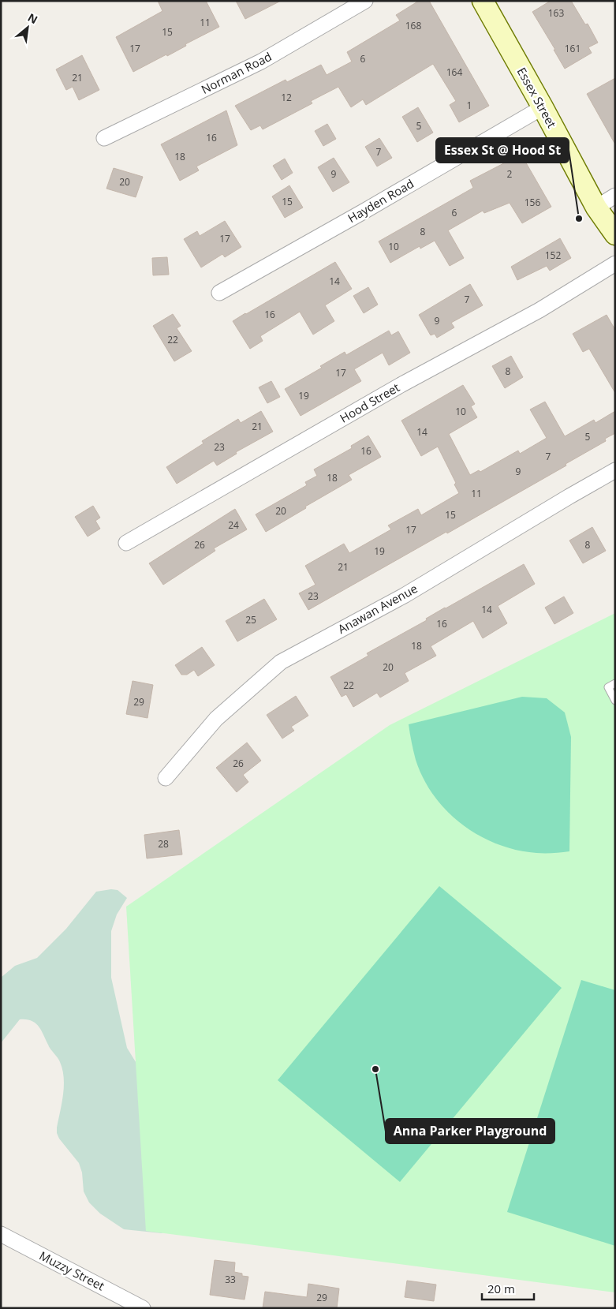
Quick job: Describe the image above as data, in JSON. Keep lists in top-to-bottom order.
{
  "streets": {
    "main road": ["Essex Street"],
    "street": [
      "Norman Road",
      "Hayden Road",
      "Hood Street",
      "Anawan Avenue",
      "Muzzy Street"
    ]
  },
  "crossings": [
    ["Essex Street", "Hayden Road"]
  ],
  "places": ["Essex St @ Hood St", "Anna Parker Playground"],
  "house_numbers": [
    "163",
    "11",
    "168",
    "15",
    "17",
    "161",
    "6",
    "164",
    "21",
    "12",
    "1",
    "5",
    "16",
    "7",
    "18",
    "9",
    "2",
    "20",
    "15",
    "156",
    "6",
    "8",
    "17",
    "10",
    "152",
    "14",
    "7",
    "16",
    "9",
    "22",
    "8",
    "17",
    "19",
    "10",
    "21",
    "14",
    "5",
    "23",
    "16",
    "7",
    "9",
    "18",
    "11",
    "20",
    "15",
    "24",
    "17",
    "26",
    "8",
    "19",
    "21",
    "23",
    "14",
    "25",
    "16",
    "18",
    "20",
    "22",
    "29",
    "26",
    "28",
    "33",
    "29"
  ],
  "scale_bar": "20 m",
  "north": "top right"
}
